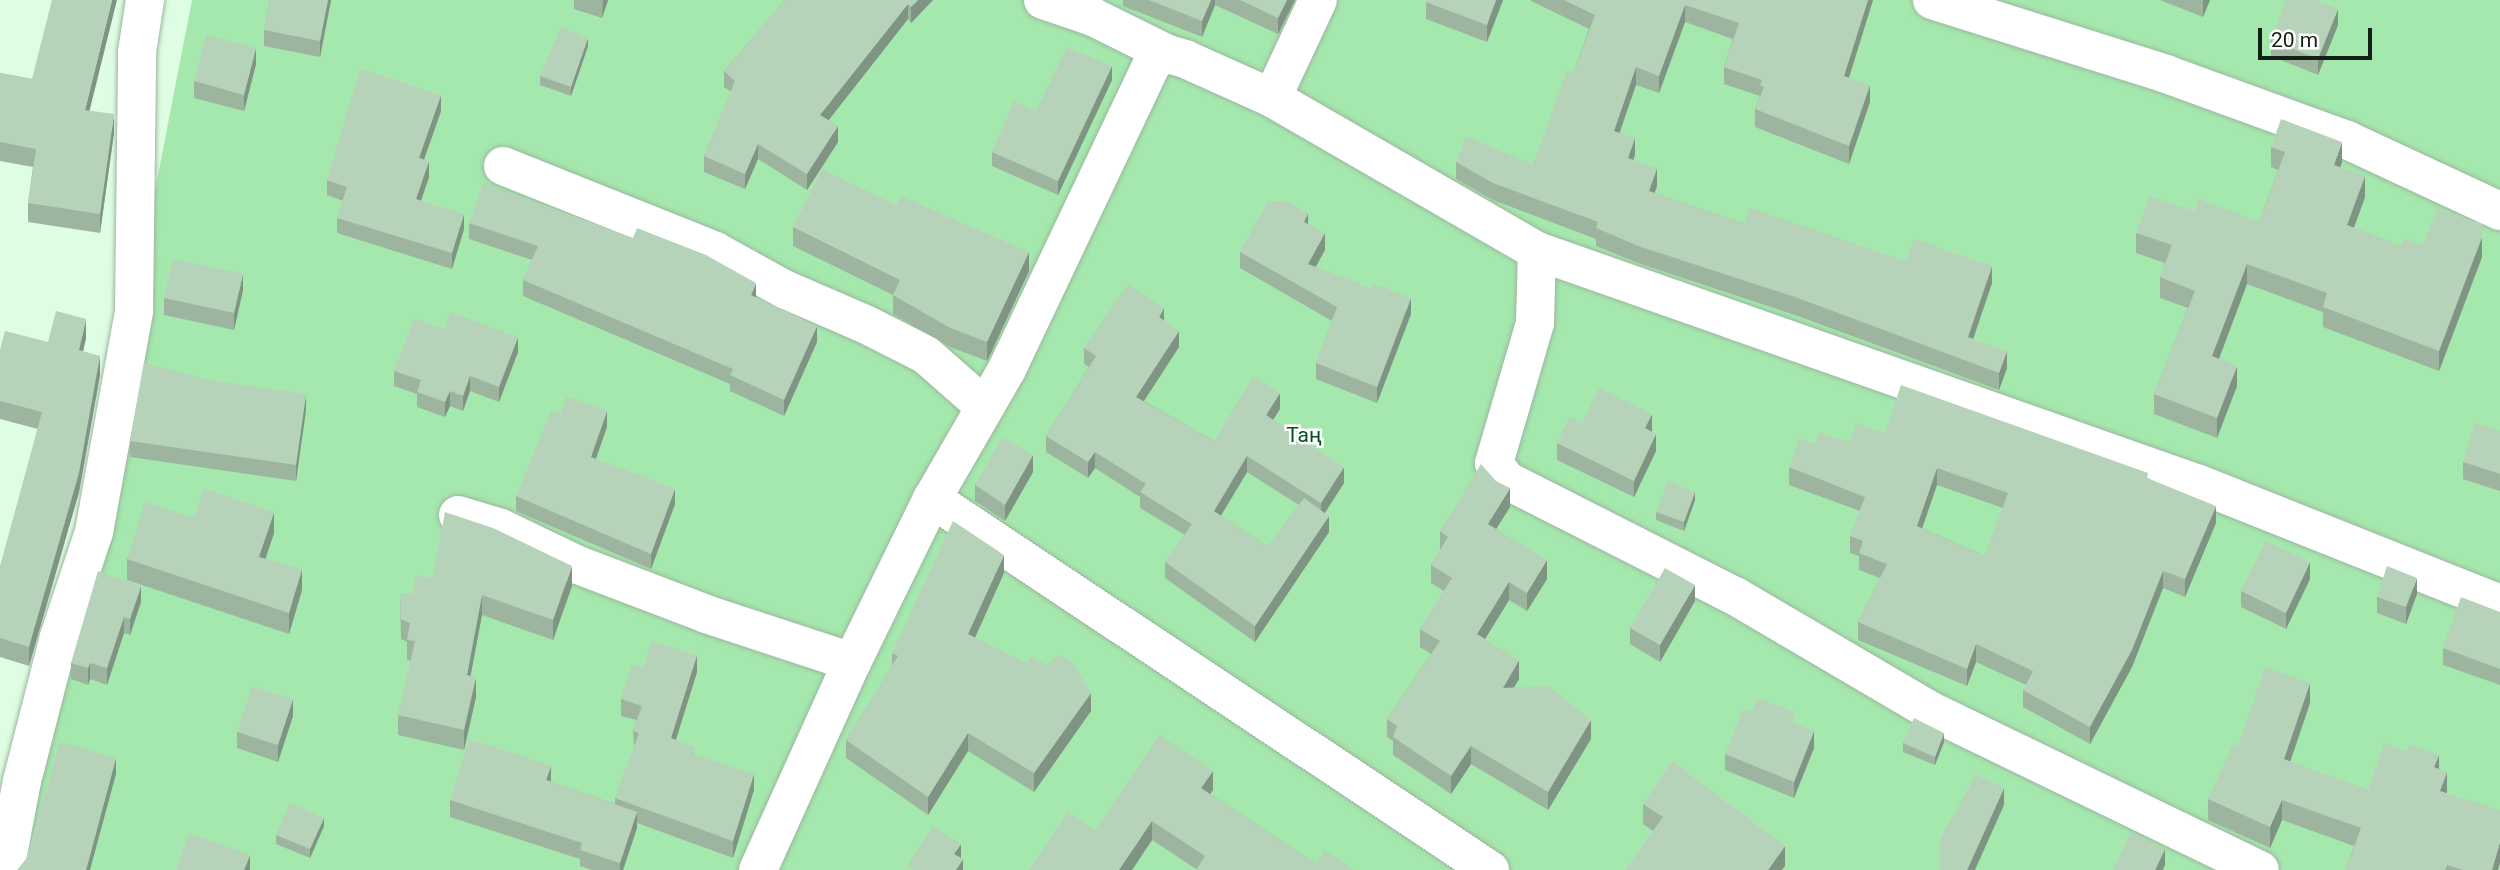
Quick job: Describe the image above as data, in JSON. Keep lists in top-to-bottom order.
{
  "parks": ["Таң"],
  "scale_bar": "20 m"
}
